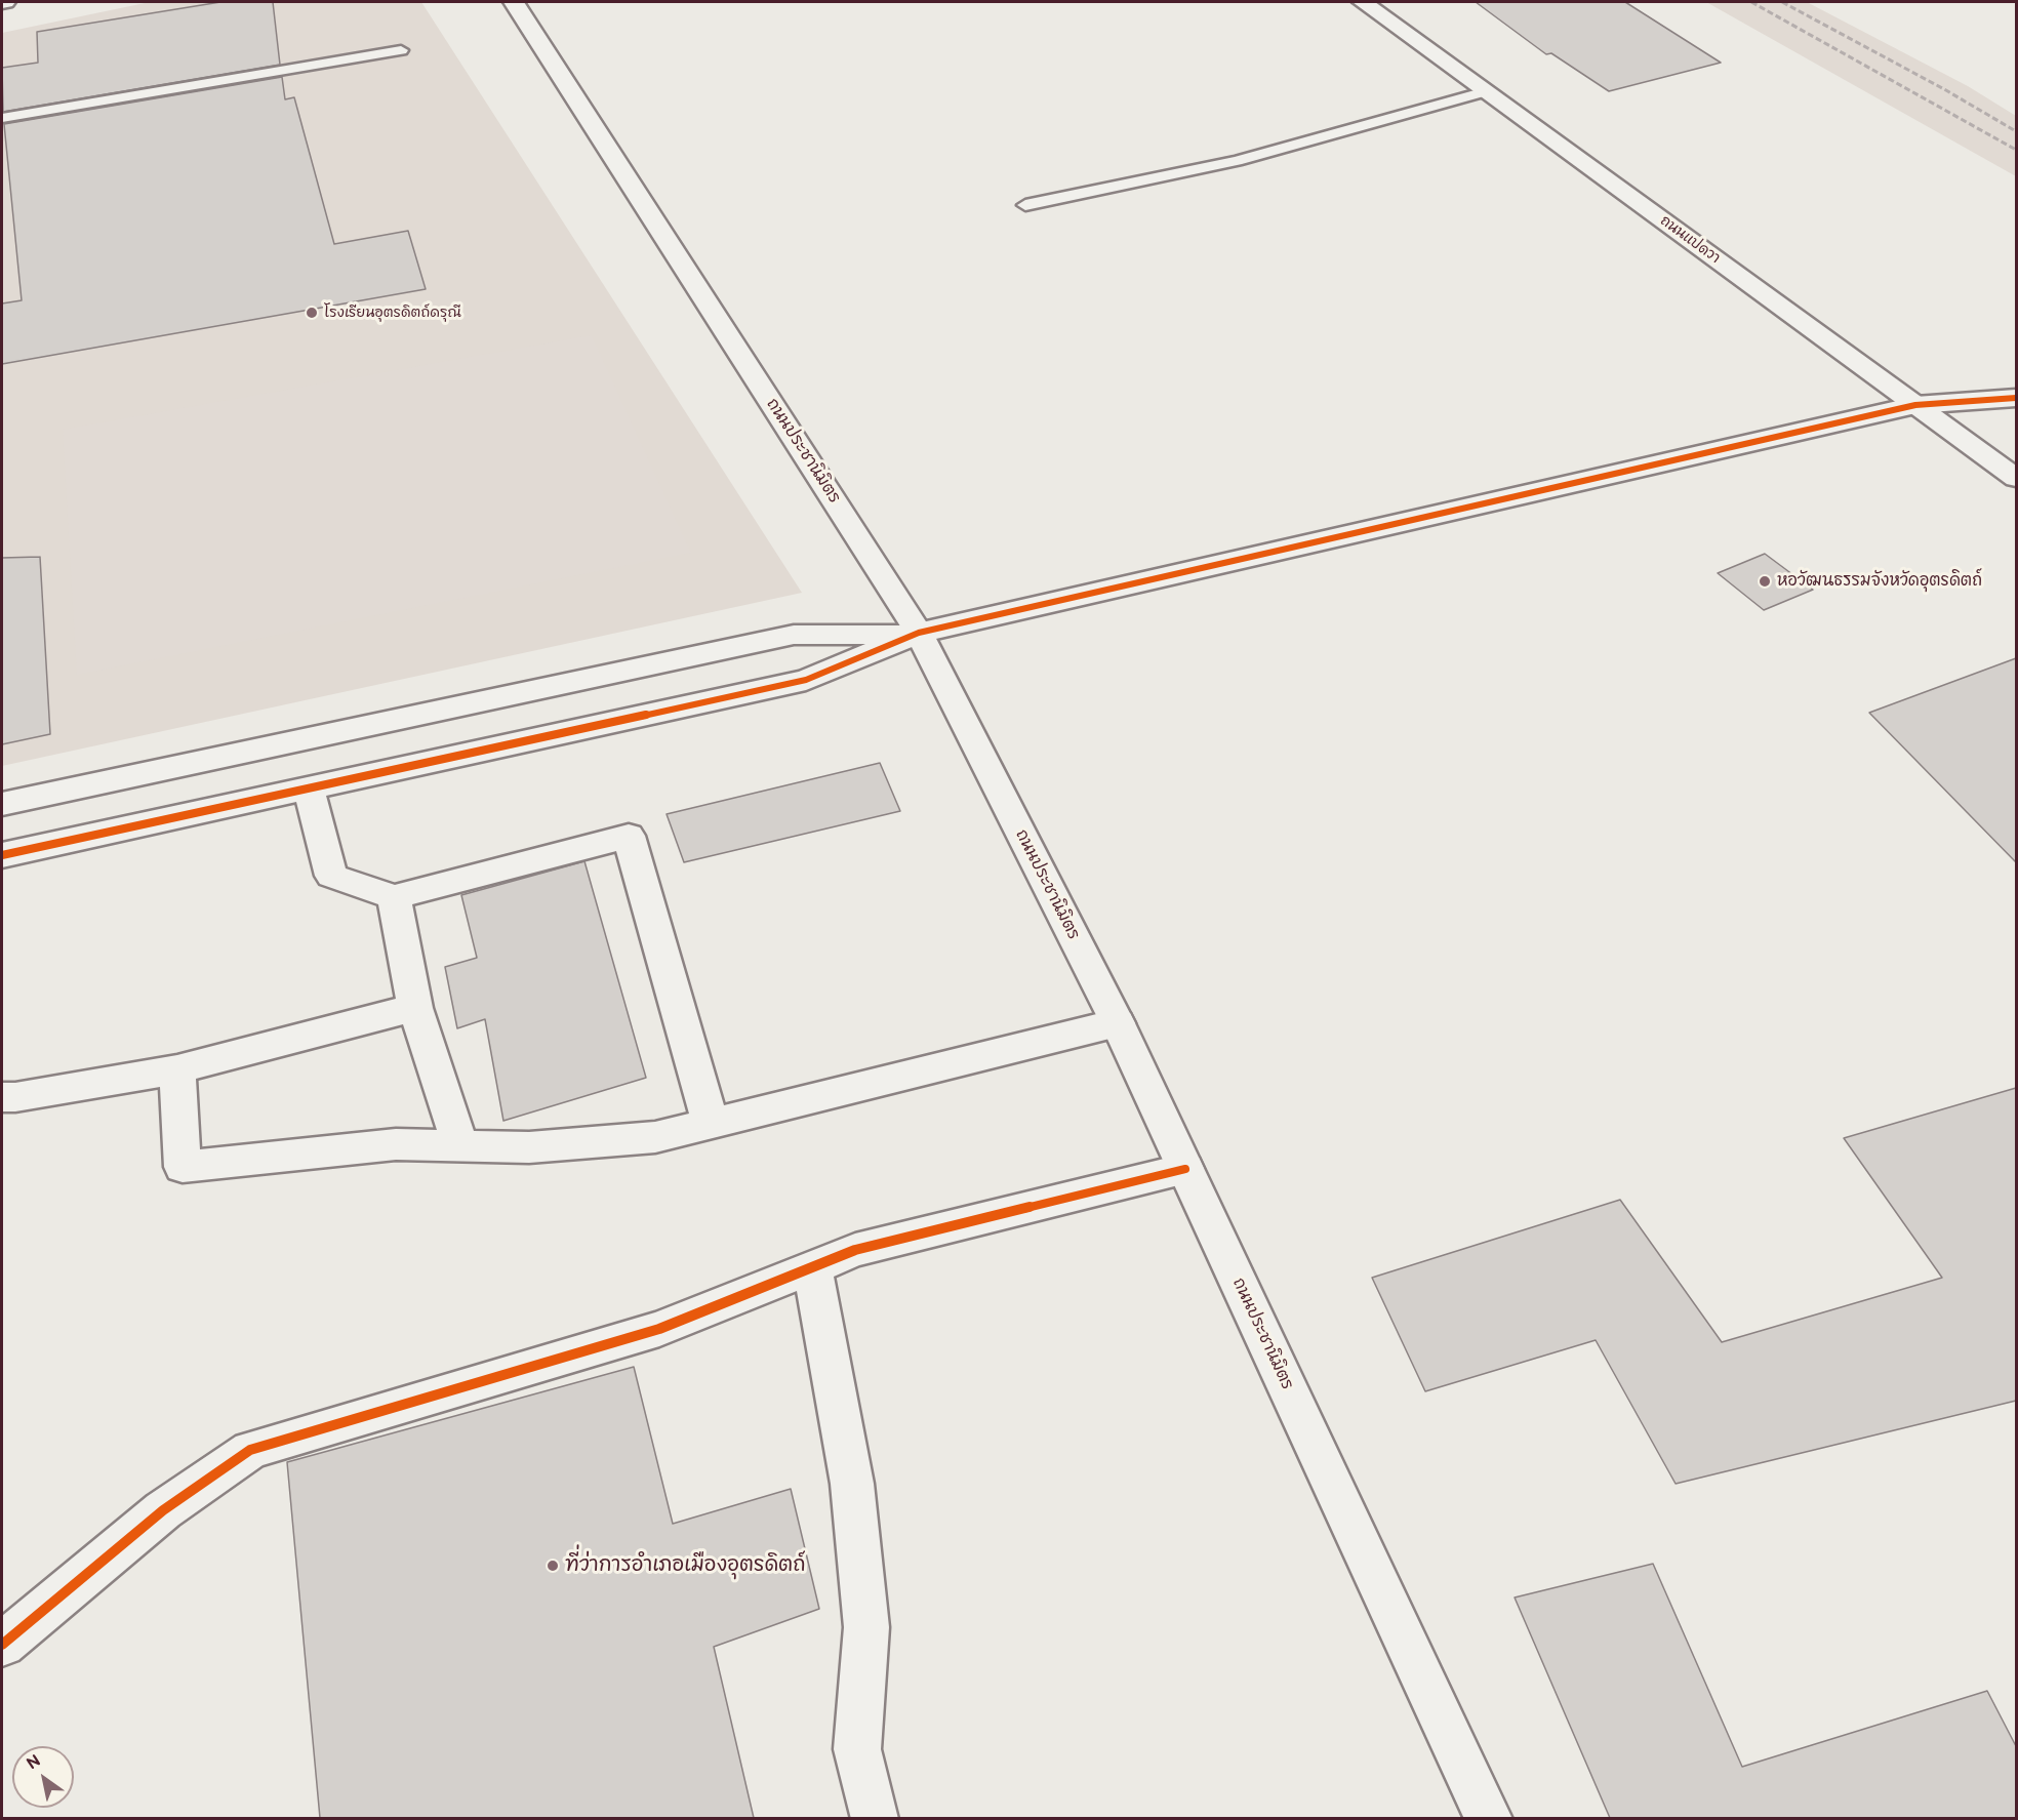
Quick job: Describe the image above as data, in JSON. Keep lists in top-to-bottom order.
{
  "streets": {
    "street": ["ถนนแปดวา", "ถนนประชานิมิตร"]
  },
  "places": ["โรงเรียนอุตรดิตถ์ดรุณี", "หอวัฒนธรรมจังหวัดอุตรดิตถ์", "ที่ว่าการอำเภอเมืองอุตรดิตถ์"],
  "north": "top left"
}
